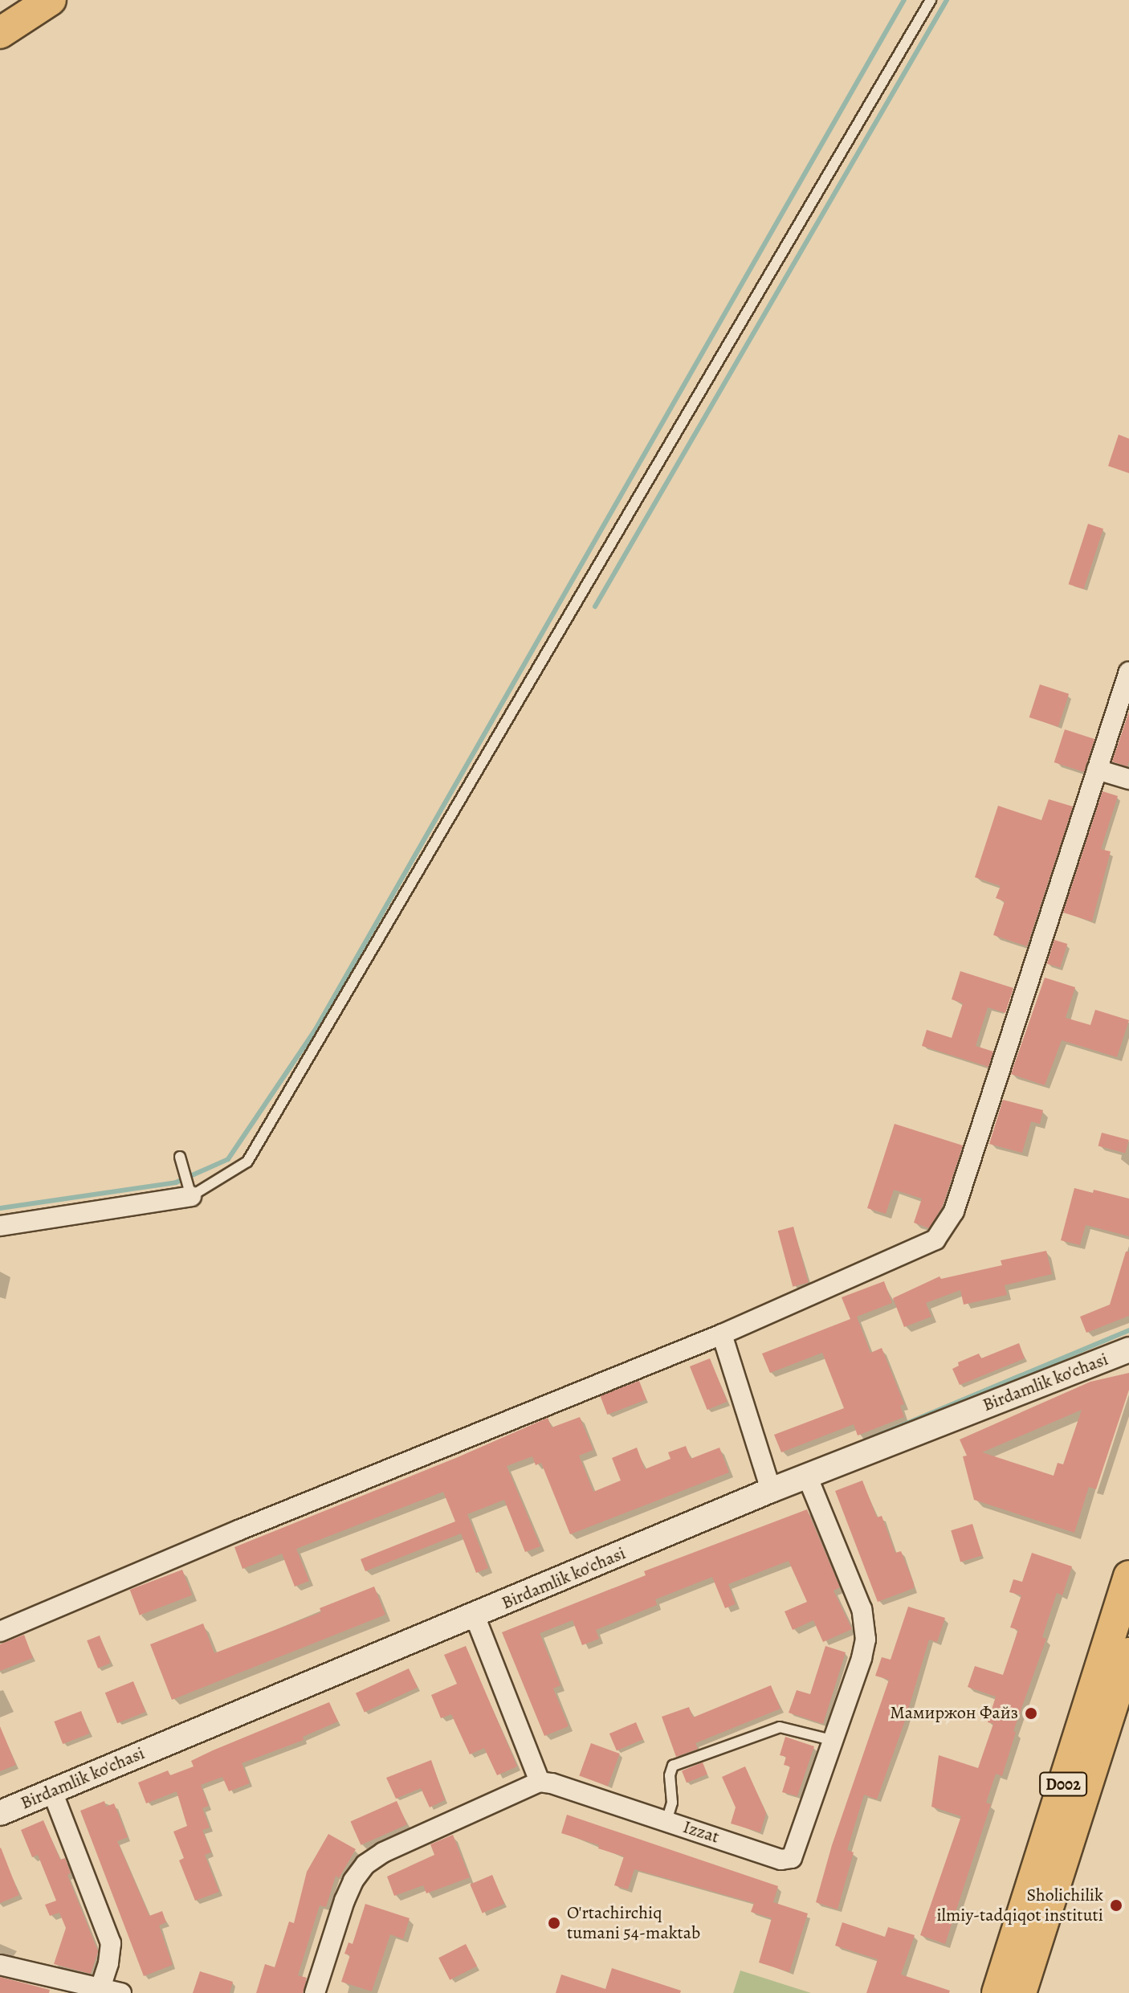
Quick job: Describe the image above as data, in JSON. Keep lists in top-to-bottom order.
{
  "streets": {
    "highway": ["D002"],
    "street": ["Birdamlik ko'chasi", "Izzat"]
  },
  "crossings": [
    ["Birdamlik ko'chasi", "Izzat"]
  ],
  "places": ["Мамиржон Файз", "Sholichilik ilmiy-tadqiqot instituti", "O'rtachirchiq tumani 54-maktab"]
}
